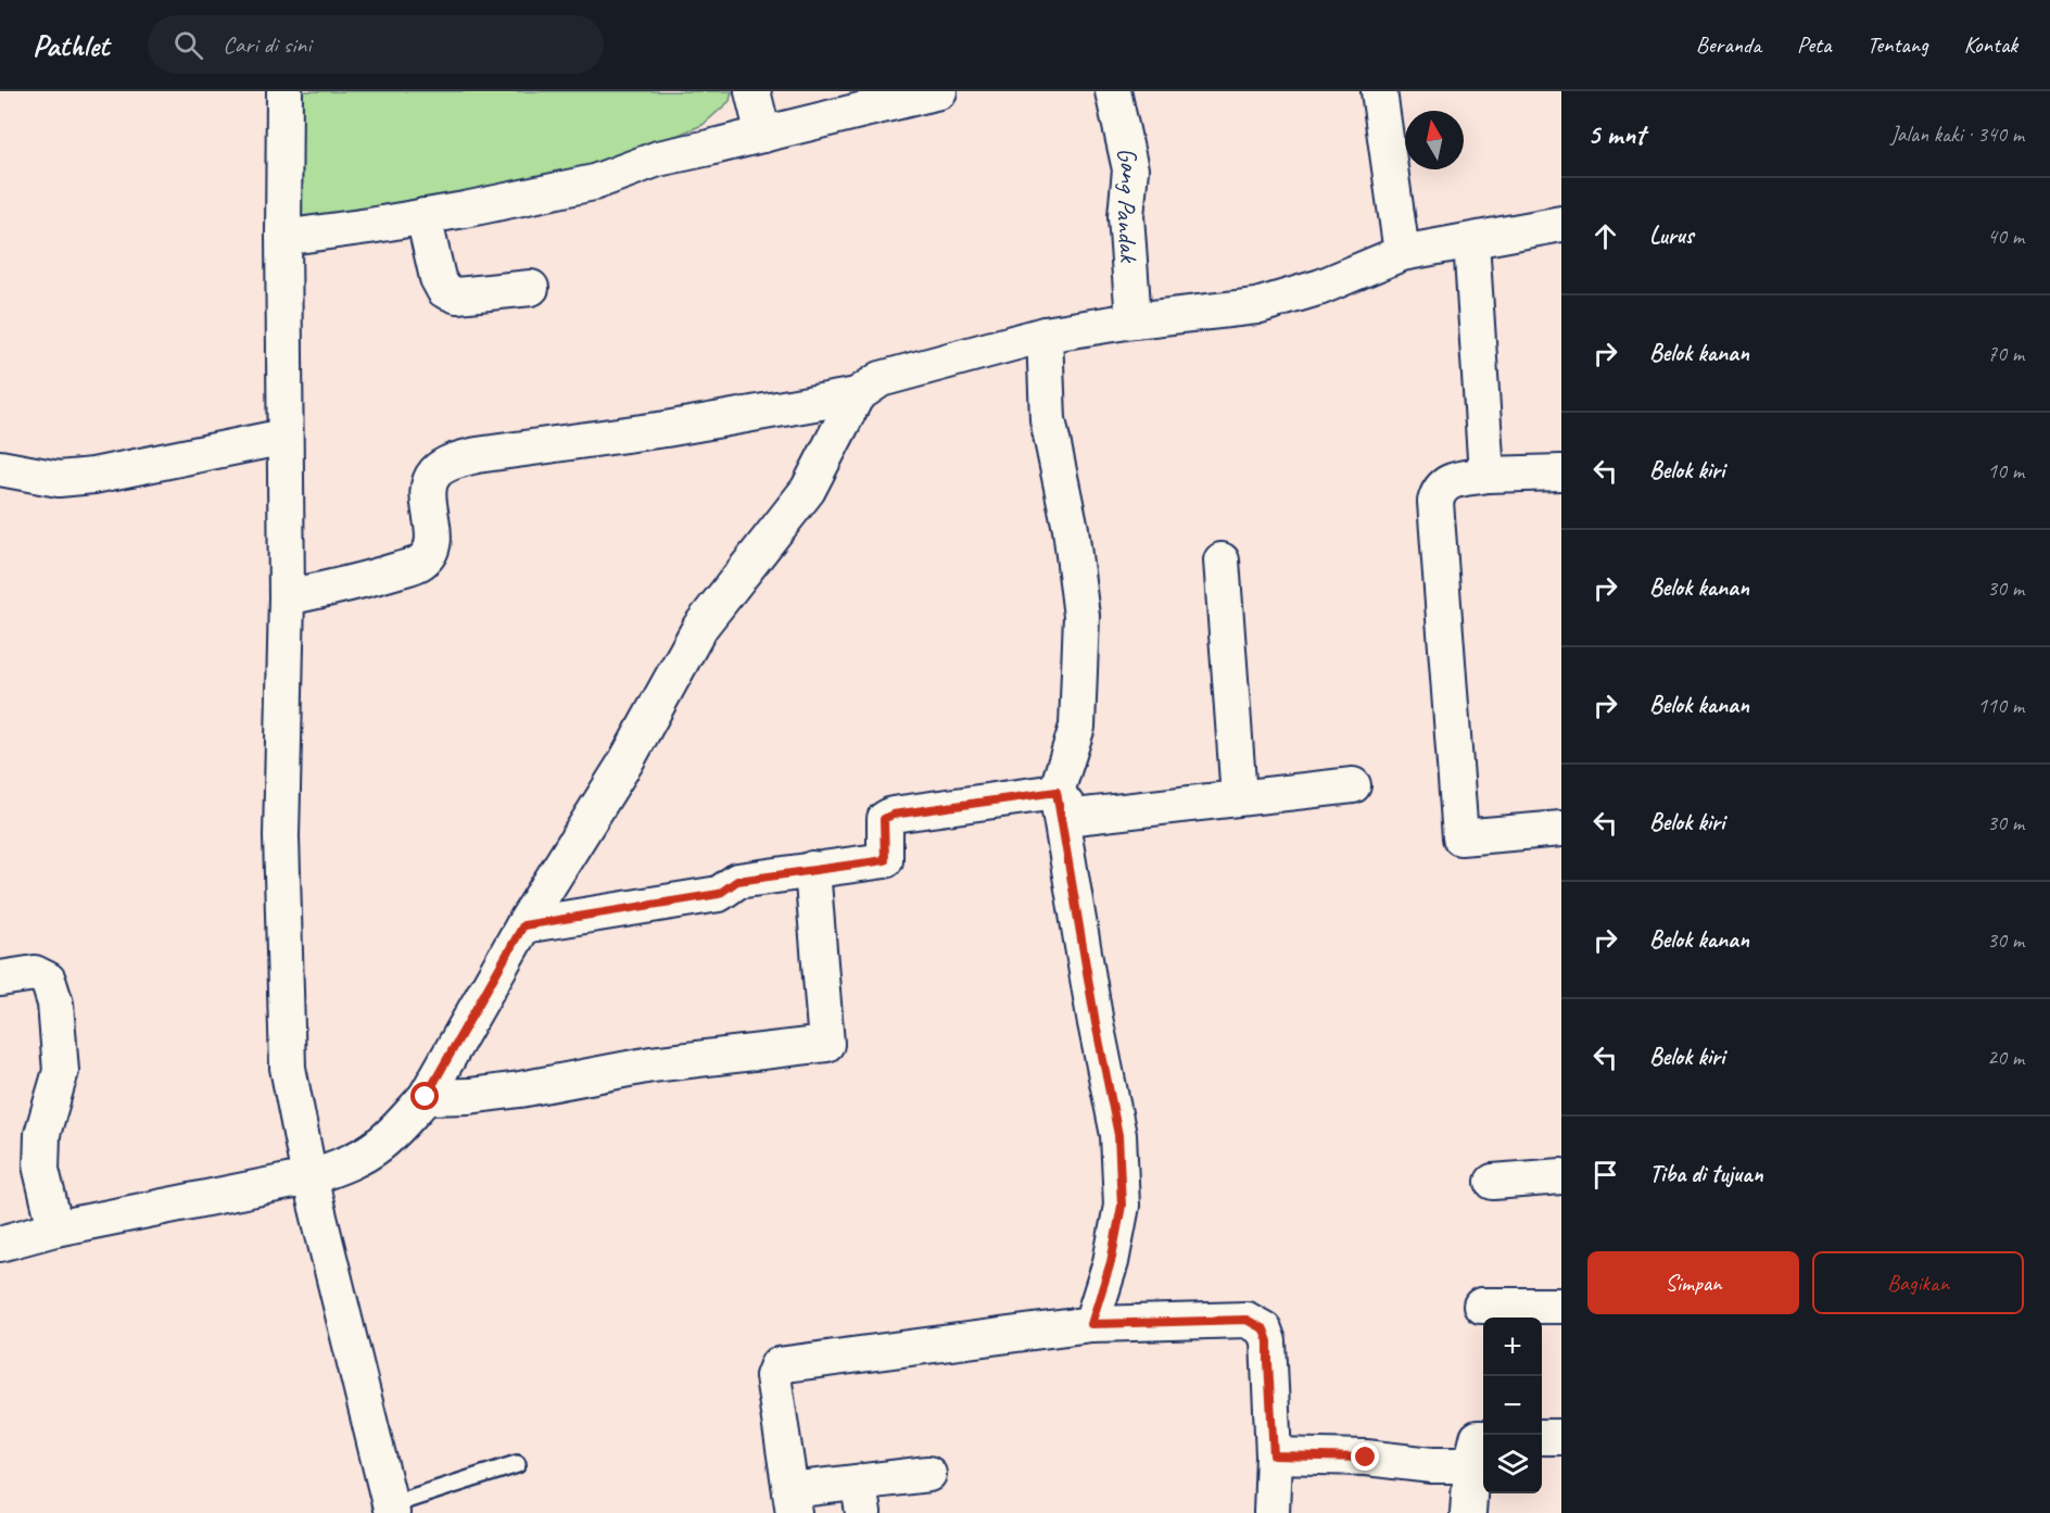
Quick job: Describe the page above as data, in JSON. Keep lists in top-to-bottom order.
{
  "streets": {
    "street": ["Gang Pandak"]
  },
  "north": "top",
  "page": {
    "header": "Pathlet",
    "search": "Cari di sini",
    "nav": [
      "Beranda",
      "Peta",
      "Tentang",
      "Kontak"
    ],
    "heading": ["5 mnt", "Jalan kaki · 340 m"],
    "list": [
      ["Lurus", "40 m"],
      ["Belok kanan", "70 m"],
      ["Belok kiri", "10 m"],
      ["Belok kanan", "30 m"],
      ["Belok kanan", "110 m"],
      ["Belok kiri", "30 m"],
      ["Belok kanan", "30 m"],
      ["Belok kiri", "20 m"],
      "Tiba di tujuan"
    ],
    "buttons": ["Simpan", "Bagikan"],
    "map_buttons": ["+", "−"]
  }
}
